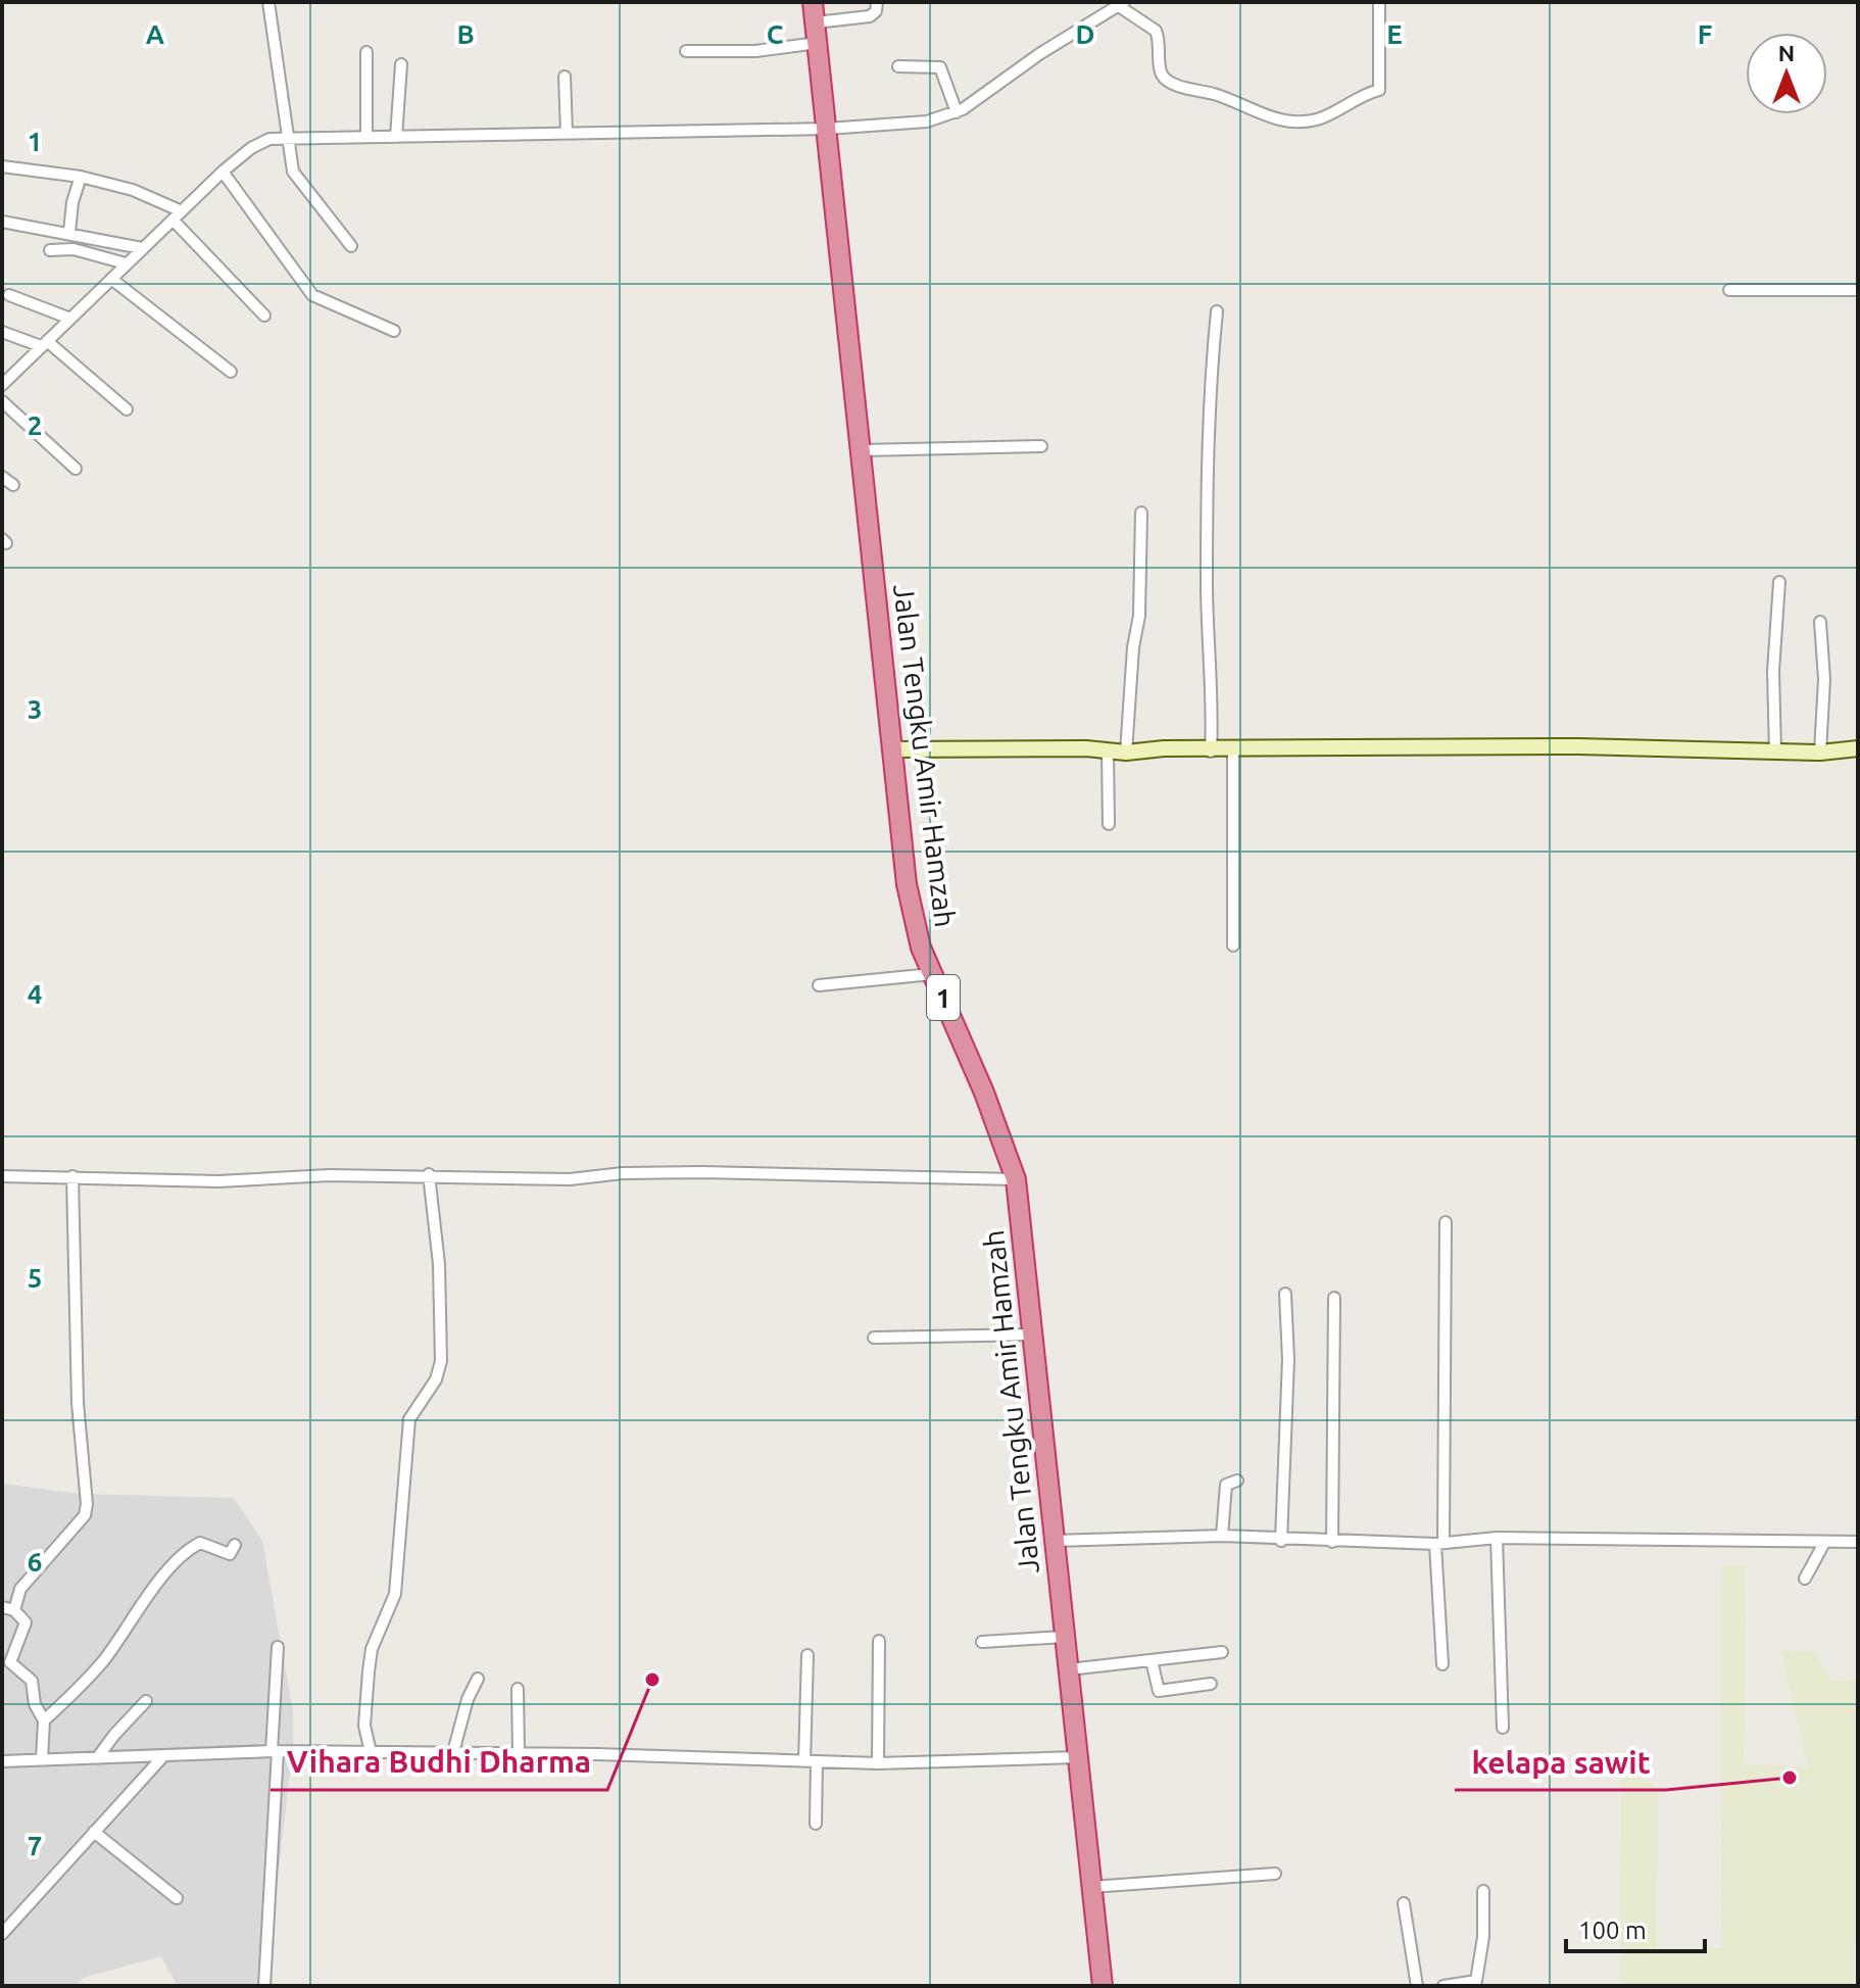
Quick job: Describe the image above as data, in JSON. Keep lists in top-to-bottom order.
{
  "streets": {
    "highway": ["Jalan Tengku Amir Hamzah", "1"]
  },
  "places": ["Vihara Budhi Dharma", "kelapa sawit"],
  "scale_bar": "100 m",
  "north": "top",
  "grid": {
    "columns": [
      "A",
      "B",
      "C",
      "D",
      "E",
      "F"
    ],
    "rows": [
      "1",
      "2",
      "3",
      "4",
      "5",
      "6",
      "7"
    ]
  }
}
